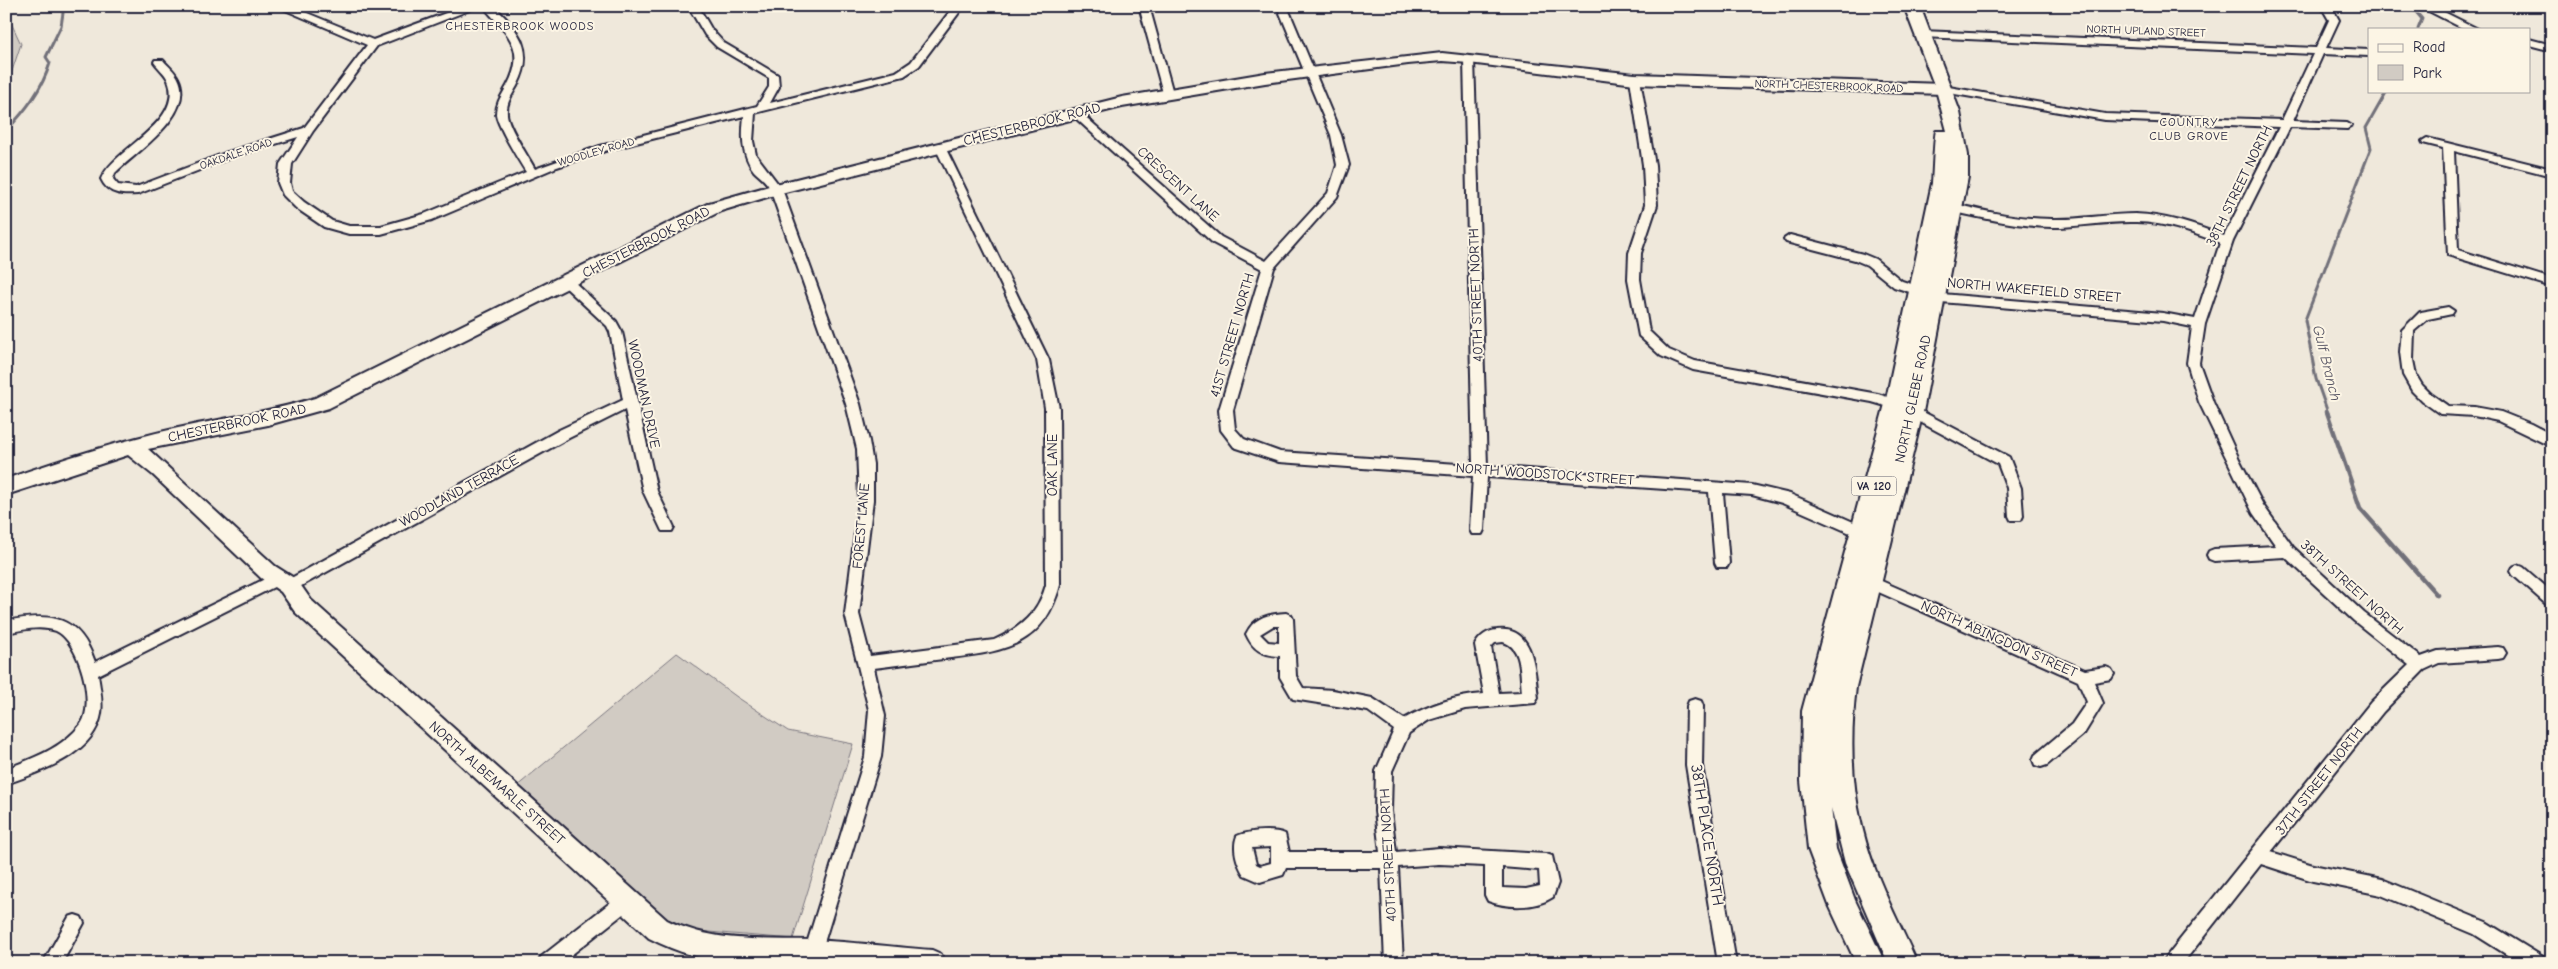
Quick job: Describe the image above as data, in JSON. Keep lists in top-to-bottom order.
{
  "streets": {
    "main road": ["NORTH GLEBE ROAD", "VA 120"],
    "street": [
      "NORTH UPLAND STREET",
      "NORTH CHESTERBROOK ROAD",
      "CHESTERBROOK ROAD",
      "WOODLEY ROAD",
      "OAKDALE ROAD",
      "CRESCENT LANE",
      "38TH STREET NORTH",
      "NORTH WAKEFIELD STREET",
      "40TH STREET NORTH",
      "41ST STREET NORTH",
      "WOODMAN DRIVE",
      "OAK LANE",
      "NORTH WOODSTOCK STREET",
      "WOODLAND TERRACE",
      "FOREST LANE",
      "NORTH ABINGDON STREET",
      "37TH STREET NORTH",
      "NORTH ALBEMARLE STREET",
      "38TH PLACE NORTH"
    ]
  },
  "crossings": [
    ["NORTH UPLAND STREET", "38TH STREET NORTH"],
    ["NORTH UPLAND STREET", "NORTH GLEBE ROAD"],
    ["NORTH CHESTERBROOK ROAD", "CHESTERBROOK ROAD"],
    ["NORTH CHESTERBROOK ROAD", "38TH STREET NORTH"],
    ["NORTH CHESTERBROOK ROAD", "40TH STREET NORTH"],
    ["NORTH CHESTERBROOK ROAD", "41ST STREET NORTH"],
    ["NORTH CHESTERBROOK ROAD", "NORTH GLEBE ROAD"],
    ["CHESTERBROOK ROAD", "CRESCENT LANE"],
    ["CHESTERBROOK ROAD", "41ST STREET NORTH"],
    ["CHESTERBROOK ROAD", "WOODMAN DRIVE"],
    ["CHESTERBROOK ROAD", "OAK LANE"],
    ["CHESTERBROOK ROAD", "FOREST LANE"],
    ["CHESTERBROOK ROAD", "NORTH ALBEMARLE STREET"],
    ["WOODLEY ROAD", "OAKDALE ROAD"],
    ["WOODLEY ROAD", "FOREST LANE"],
    ["CRESCENT LANE", "41ST STREET NORTH"],
    ["38TH STREET NORTH", "NORTH WAKEFIELD STREET"],
    ["38TH STREET NORTH", "37TH STREET NORTH"],
    ["NORTH WAKEFIELD STREET", "NORTH GLEBE ROAD"],
    ["40TH STREET NORTH", "NORTH WOODSTOCK STREET"],
    ["41ST STREET NORTH", "NORTH WOODSTOCK STREET"],
    ["WOODMAN DRIVE", "WOODLAND TERRACE"],
    ["NORTH GLEBE ROAD", "NORTH WOODSTOCK STREET"],
    ["NORTH GLEBE ROAD", "NORTH ABINGDON STREET"],
    ["OAK LANE", "FOREST LANE"],
    ["WOODLAND TERRACE", "NORTH ALBEMARLE STREET"],
    ["FOREST LANE", "NORTH ALBEMARLE STREET"]
  ],
  "districts": ["CHESTERBROOK WOODS", "COUNTRY CLUB GROVE"],
  "water": ["Gulf Branch"],
  "legend": ["Road", "Park"]
}
